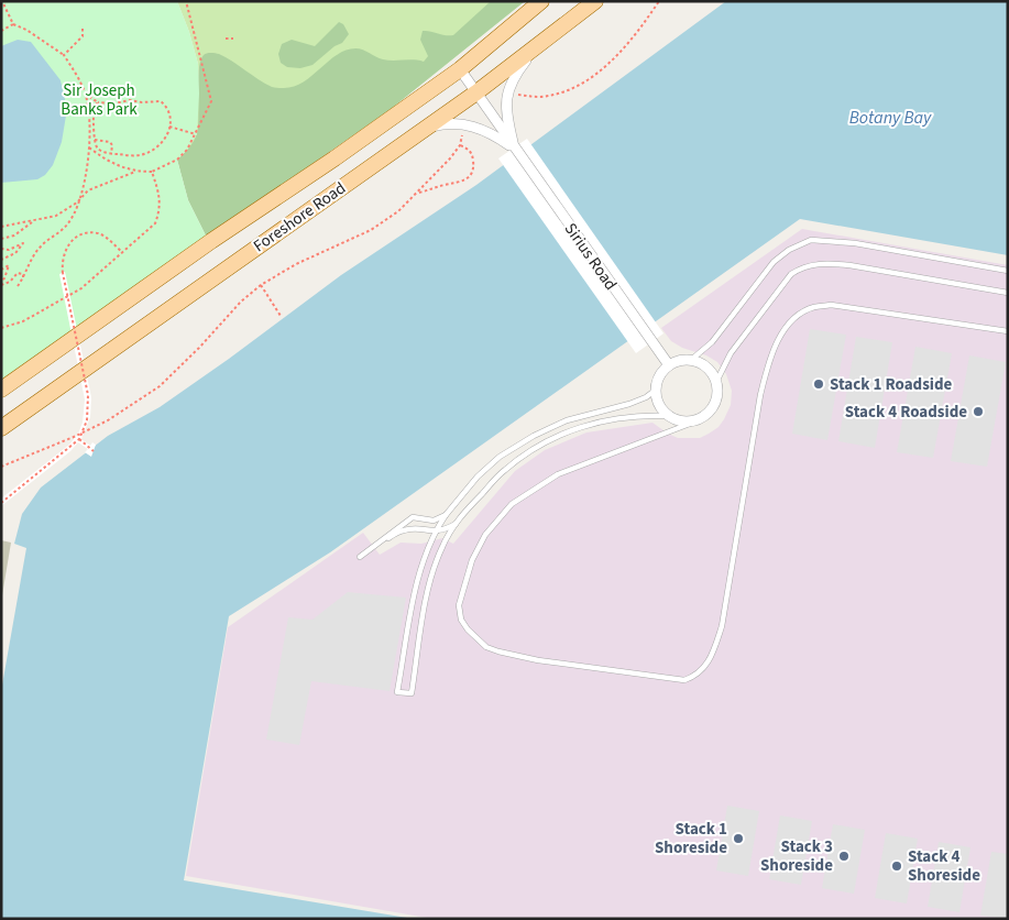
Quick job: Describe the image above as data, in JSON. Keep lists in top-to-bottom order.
{
  "streets": {
    "main road": ["Foreshore Road"],
    "street": ["Sirius Road"]
  },
  "crossings": [
    ["Foreshore Road", "Sirius Road"]
  ],
  "water": ["Botany Bay"],
  "parks": ["Sir Joseph Banks Park"],
  "places": [
    "Stack 1 Roadside",
    "Stack 4 Roadside",
    "Stack 1 Shoreside",
    "Stack 3 Shoreside",
    "Stack 4 Shoreside"
  ]
}
